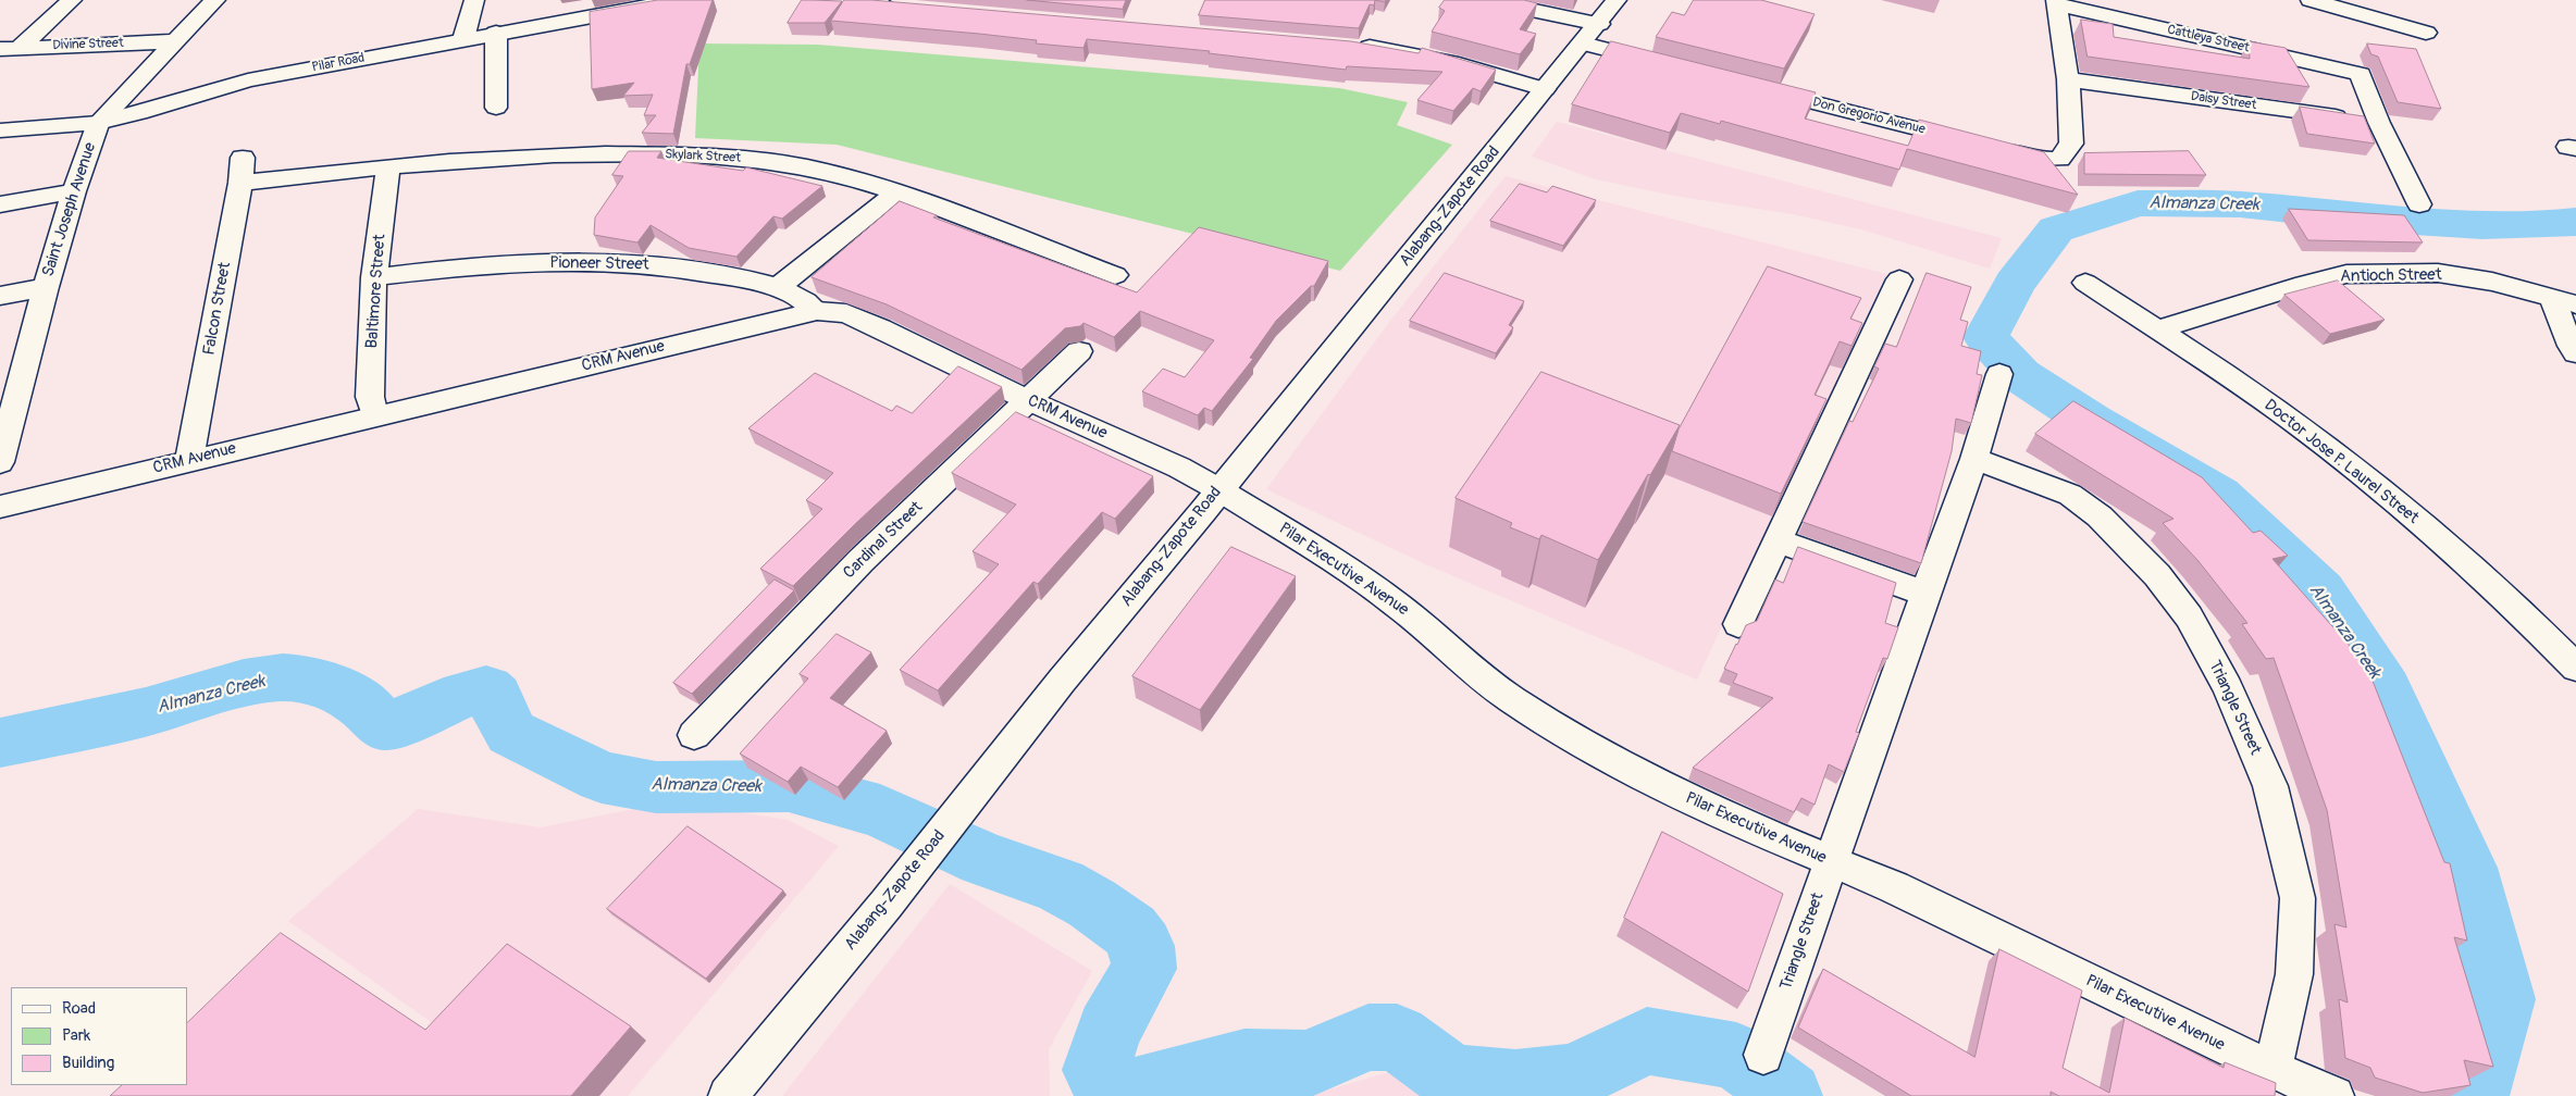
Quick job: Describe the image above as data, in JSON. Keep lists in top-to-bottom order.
{
  "streets": {
    "main road": [
      "Cattleya Street",
      "Divine Street",
      "Pilar Road",
      "Daisy Street",
      "Don Gregorio Avenue",
      "Skylark Street",
      "Alabang-Zapote Road",
      "Saint Joseph Avenue",
      "Pioneer Street",
      "Antioch Street",
      "Baltimore Street",
      "Falcon Street",
      "CRM Avenue",
      "Doctor Jose P. Laurel Street",
      "Cardinal Street",
      "Pilar Executive Avenue",
      "Triangle Street"
    ]
  },
  "crossings": [
    ["Cattleya Street", "Daisy Street"],
    ["Cattleya Street", "Don Gregorio Avenue"],
    ["Divine Street", "Saint Joseph Avenue"],
    ["Pilar Road", "Saint Joseph Avenue"],
    ["Daisy Street", "Don Gregorio Avenue"],
    ["Skylark Street", "Baltimore Street"],
    ["Skylark Street", "Falcon Street"],
    ["Alabang-Zapote Road", "CRM Avenue"],
    ["Alabang-Zapote Road", "Pilar Executive Avenue"],
    ["Pioneer Street", "Baltimore Street"],
    ["Pioneer Street", "CRM Avenue"],
    ["Antioch Street", "Doctor Jose P. Laurel Street"],
    ["Baltimore Street", "CRM Avenue"],
    ["Falcon Street", "CRM Avenue"],
    ["CRM Avenue", "Cardinal Street"],
    ["CRM Avenue", "Pilar Executive Avenue"],
    ["Pilar Executive Avenue", "Triangle Street"]
  ],
  "water": ["Almanza Creek"],
  "legend": ["Road", "Park", "Building"]
}
